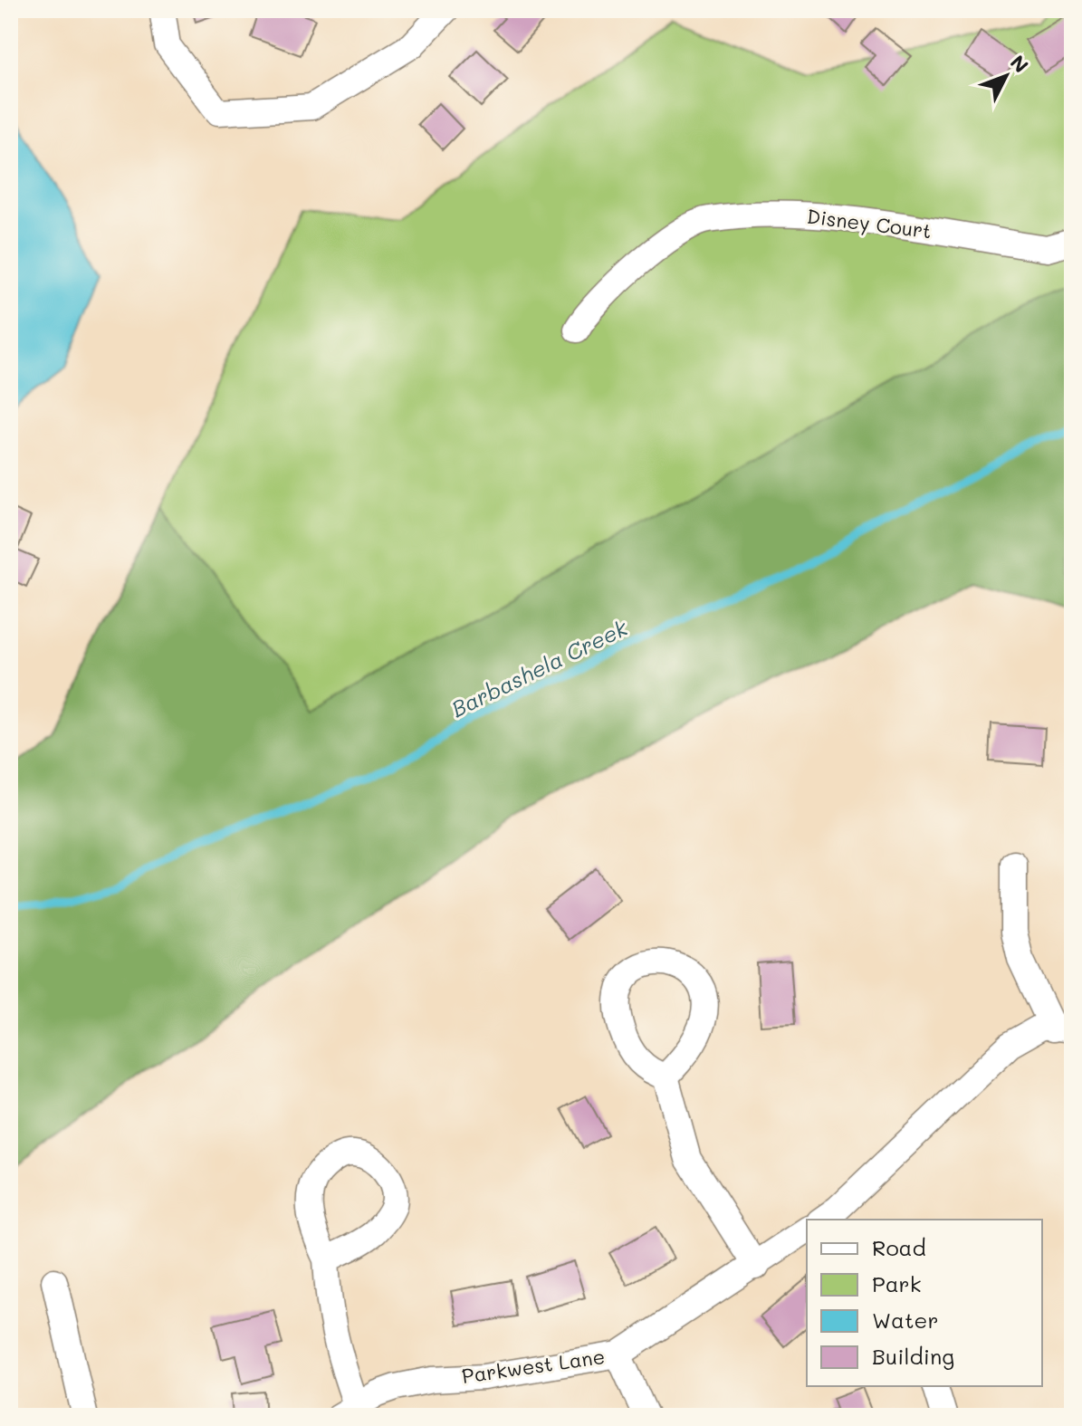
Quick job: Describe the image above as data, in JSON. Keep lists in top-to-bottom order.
{
  "streets": {
    "street": ["Disney Court", "Parkwest Lane"]
  },
  "water": ["Barbashela Creek"],
  "legend": [
    "Road",
    "Park",
    "Water",
    "Building"
  ],
  "north": "top right"
}
